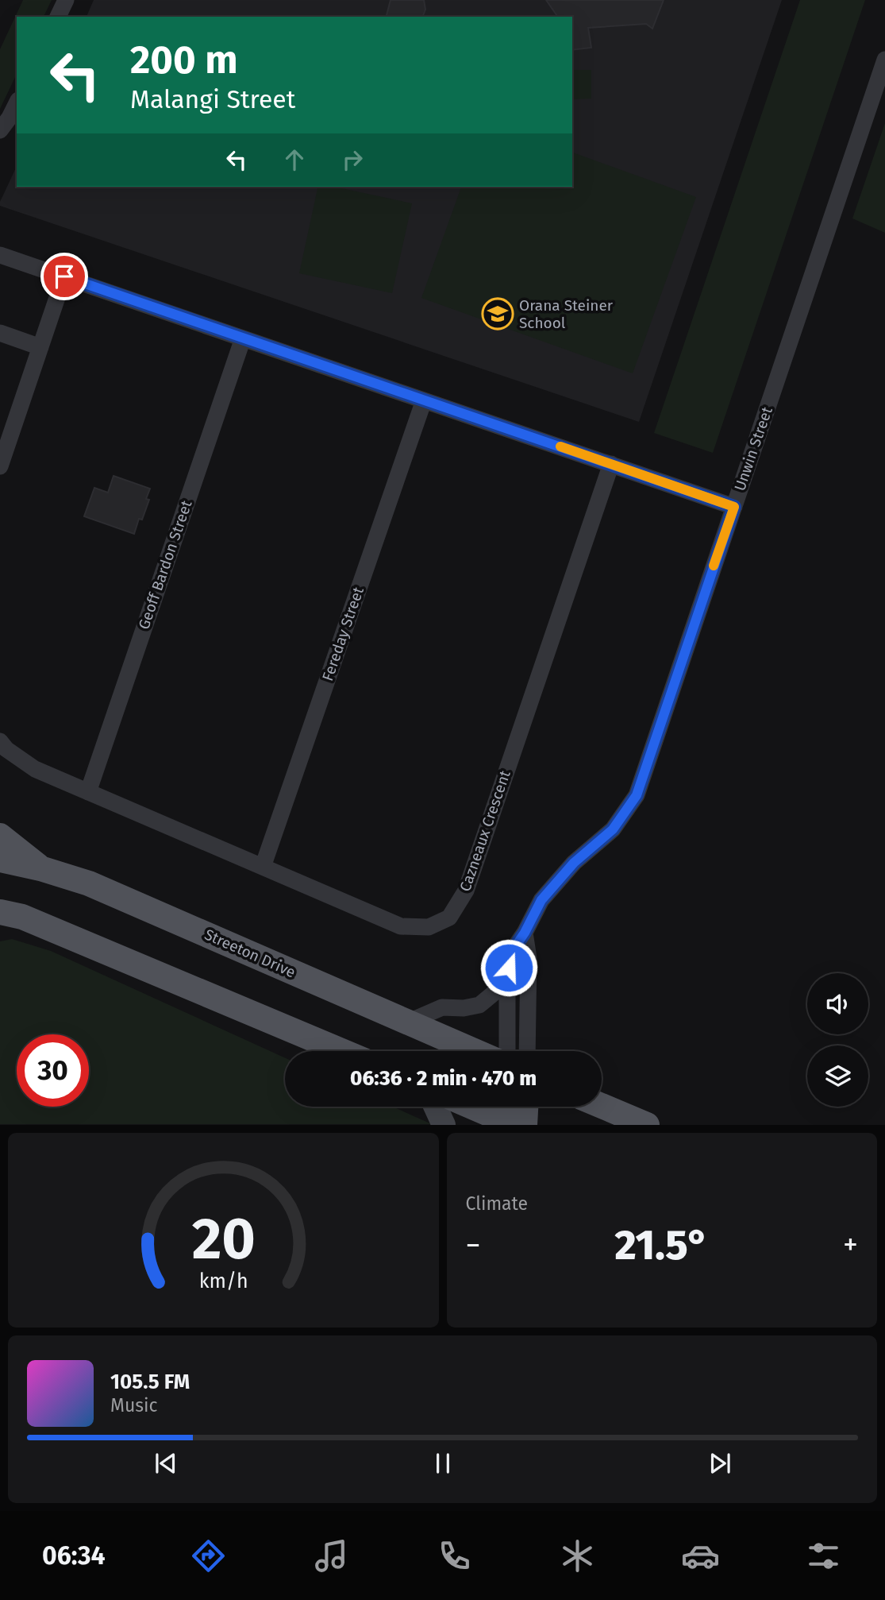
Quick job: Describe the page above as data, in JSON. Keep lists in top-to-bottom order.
{
  "streets": {
    "main road": ["Streeton Drive"],
    "street": [
      "Unwin Street",
      "Geoff Bardon Street",
      "Fereday Street",
      "Cazneaux Crescent"
    ]
  },
  "crossings": [
    ["Geoff Bardon Street", "Cazneaux Crescent"],
    ["Fereday Street", "Cazneaux Crescent"]
  ],
  "places": {
    "school or university": ["Orana Steiner School"]
  },
  "page": {
    "turn": ["200 m", "Malangi Street"],
    "limit": "30",
    "trip": "06:36 · 2 min · 470 m",
    "tile": "Climate",
    "heat": ["−", "21.5°", "+"],
    "song": ["105.5 FM", "Music"],
    "tabs": "06:34",
    "gauge": ["20", "km/h"]
  }
}
